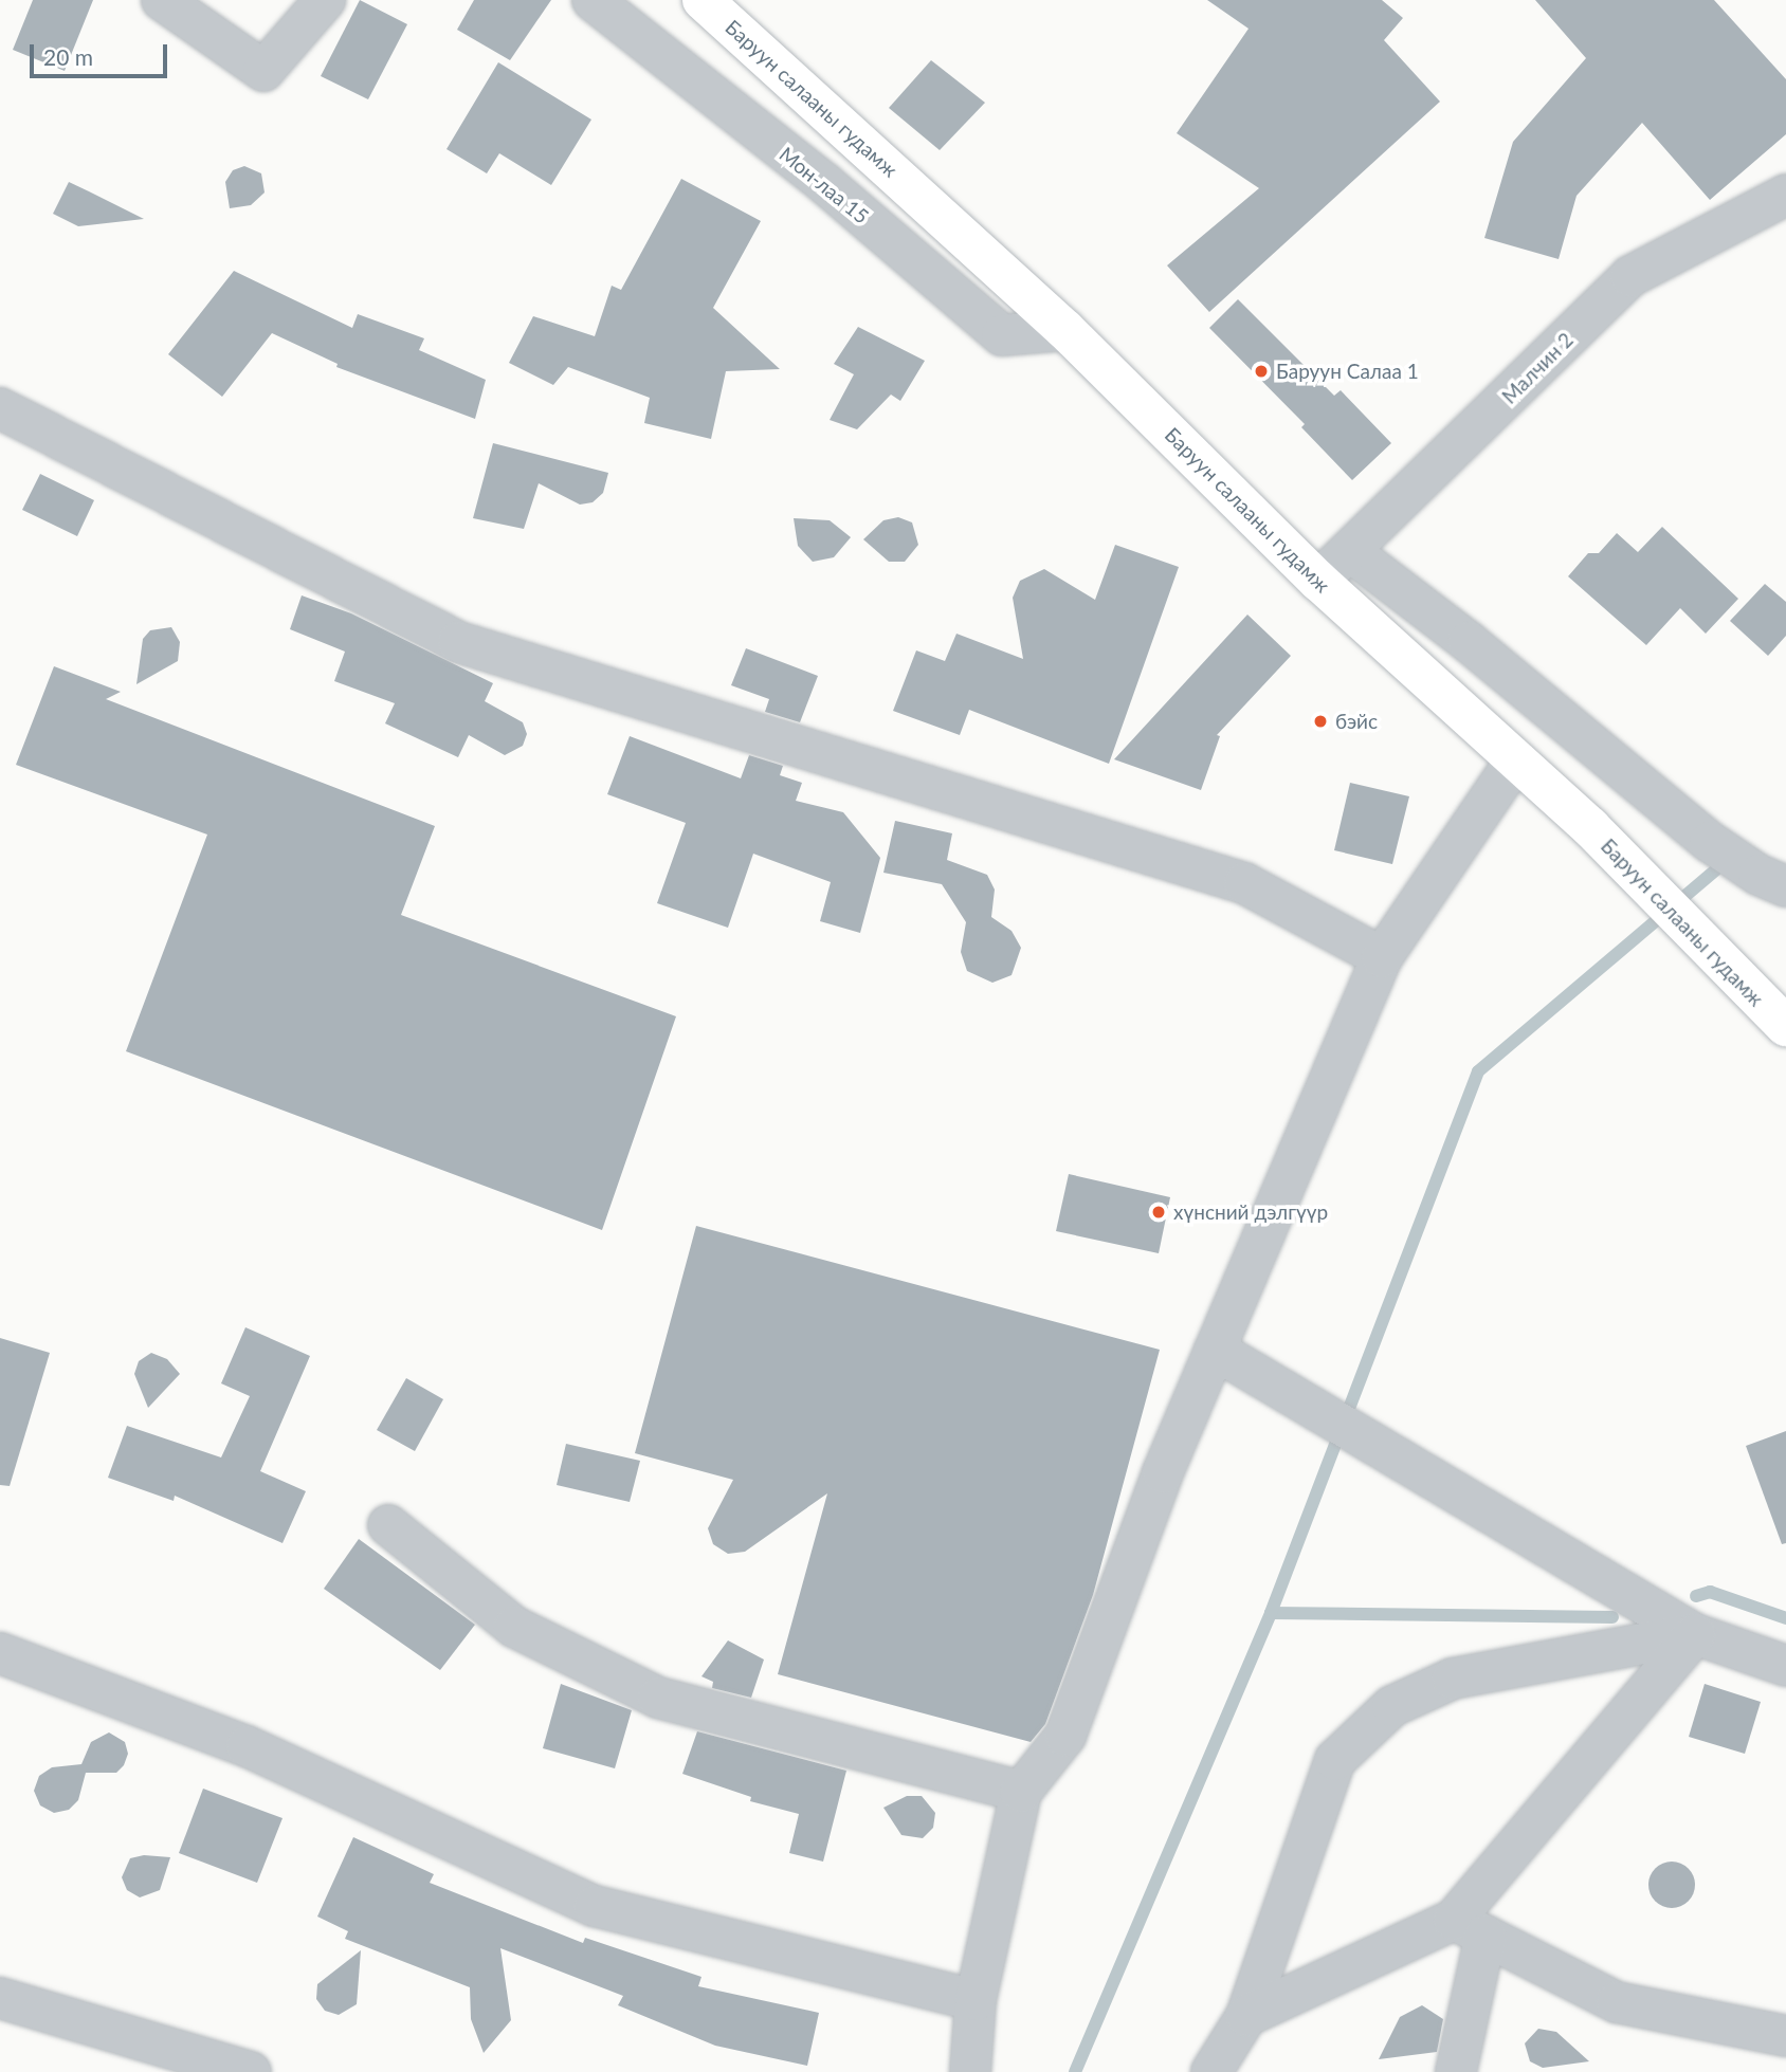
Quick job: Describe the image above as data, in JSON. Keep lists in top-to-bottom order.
{
  "streets": {
    "main road": ["Баруун салааны гудамж"],
    "street": ["Мон-лаа 15", "Малчин 2"]
  },
  "crossings": [
    ["Баруун салааны гудамж", "Мон-лаа 15"],
    ["Баруун салааны гудамж", "Малчин 2"]
  ],
  "places": ["Баруун Салаа 1", "бэйс", "хүнсний дэлгүүр"],
  "scale_bar": "20 m"
}
